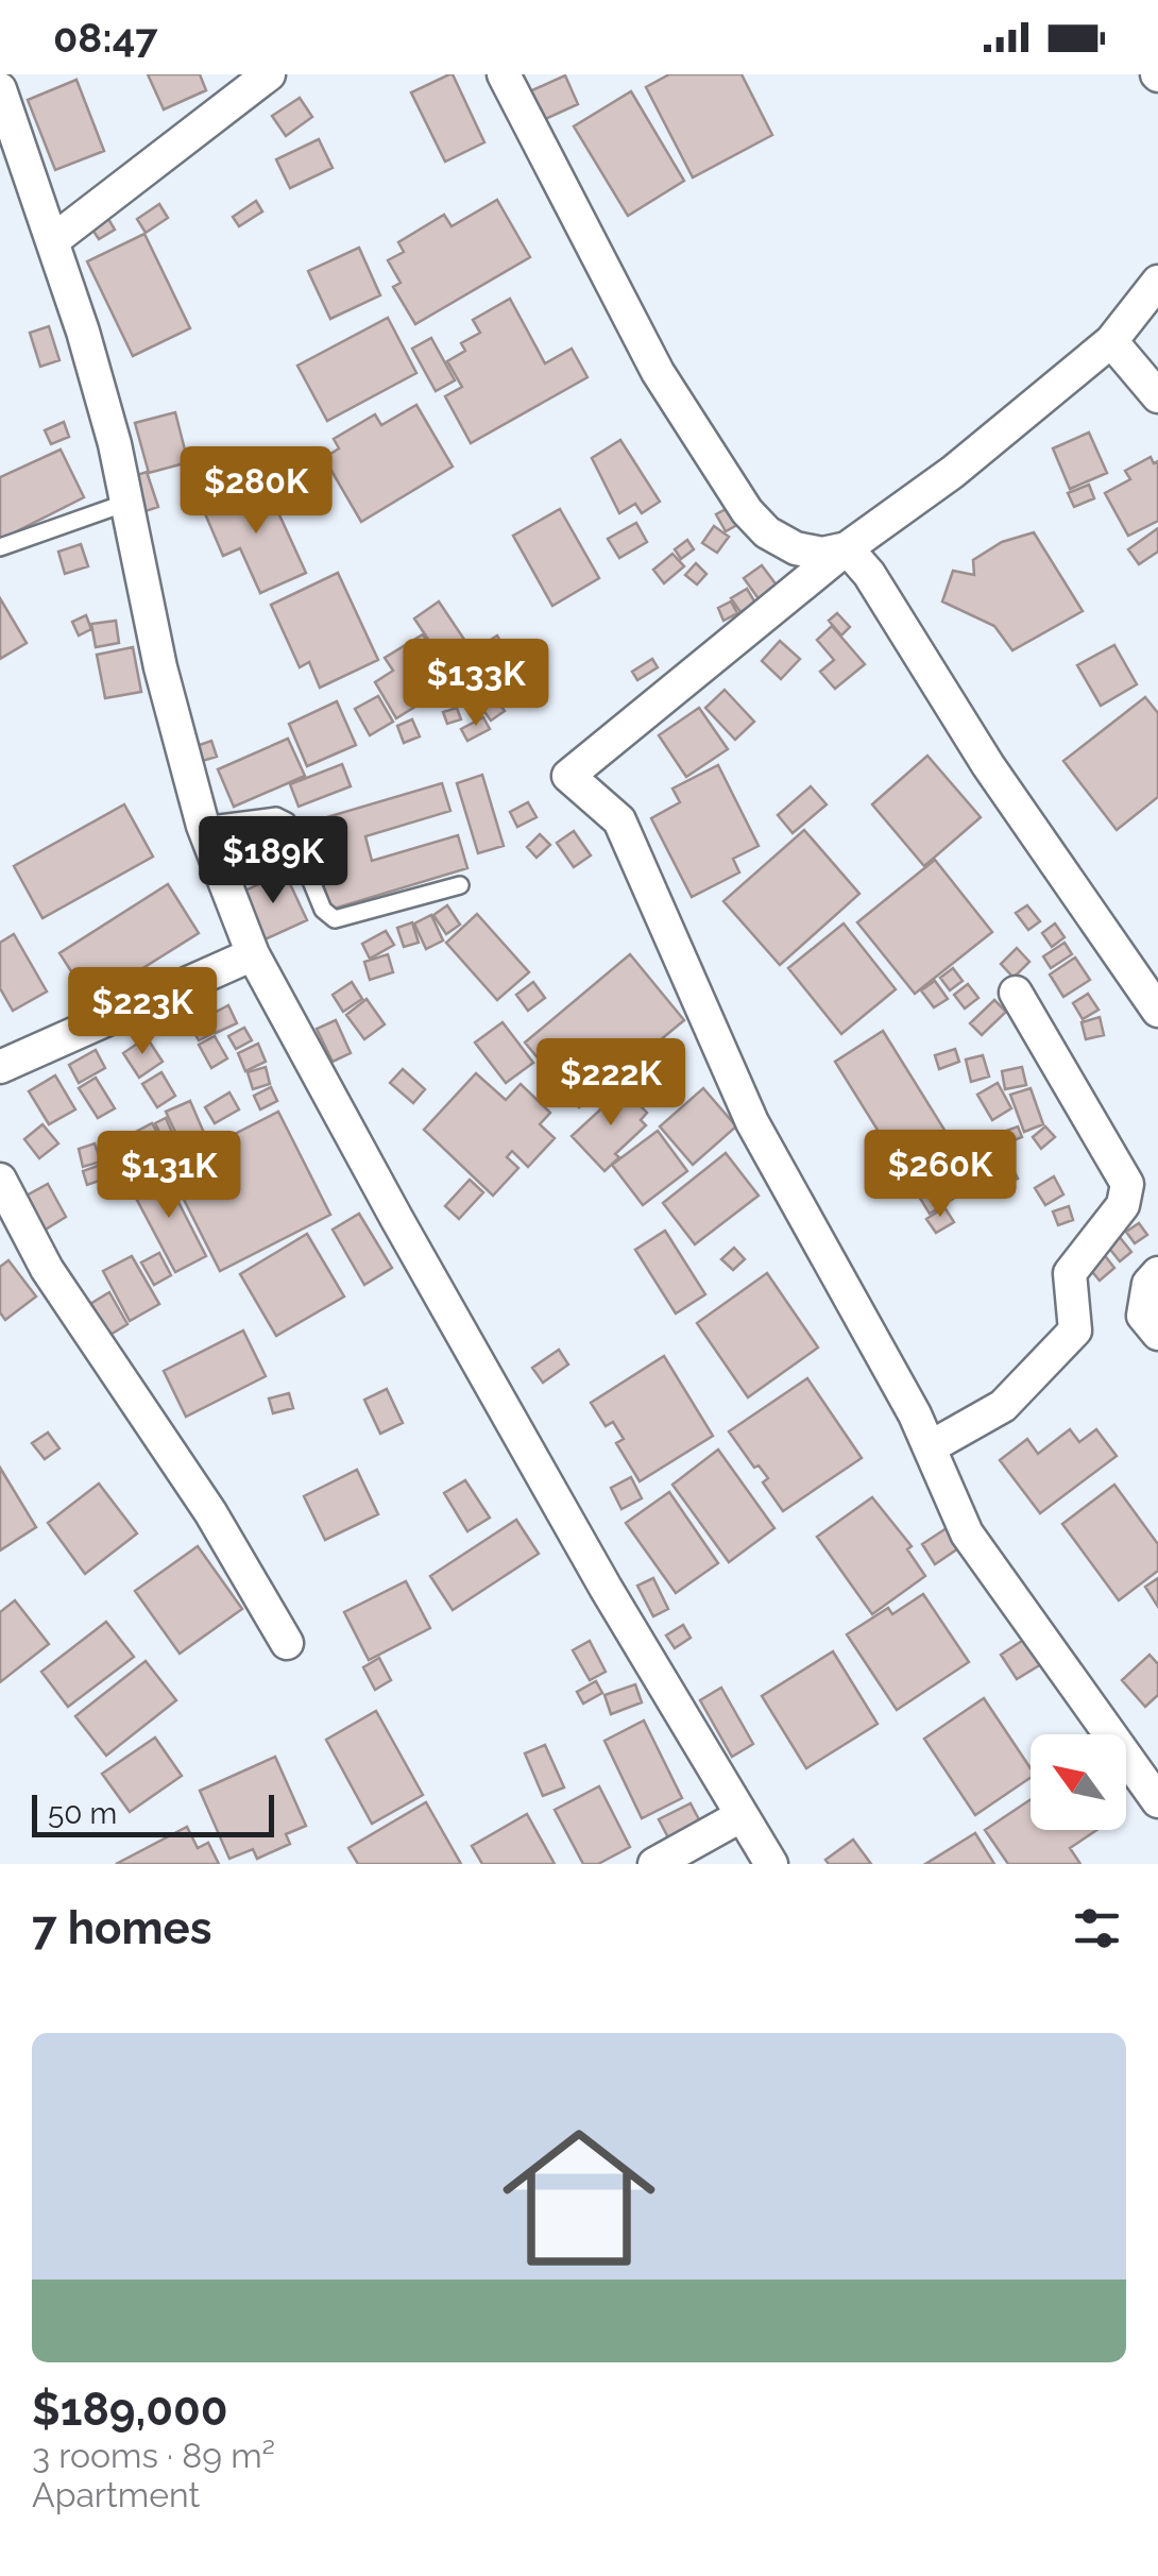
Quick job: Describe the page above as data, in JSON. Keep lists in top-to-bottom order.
{
  "scale_bar": "50 m",
  "north": "top left",
  "page": {
    "status": "08:47",
    "price": [
      "$280K",
      "$133K",
      "$189K",
      "$223K",
      "$222K",
      "$260K",
      "$131K"
    ],
    "scale": "50 m",
    "heading": "7 homes",
    "list": [
      {
        "name": "$189,000",
        "note": "3 rooms · 89 m² · Apartment"
      }
    ]
  }
}
